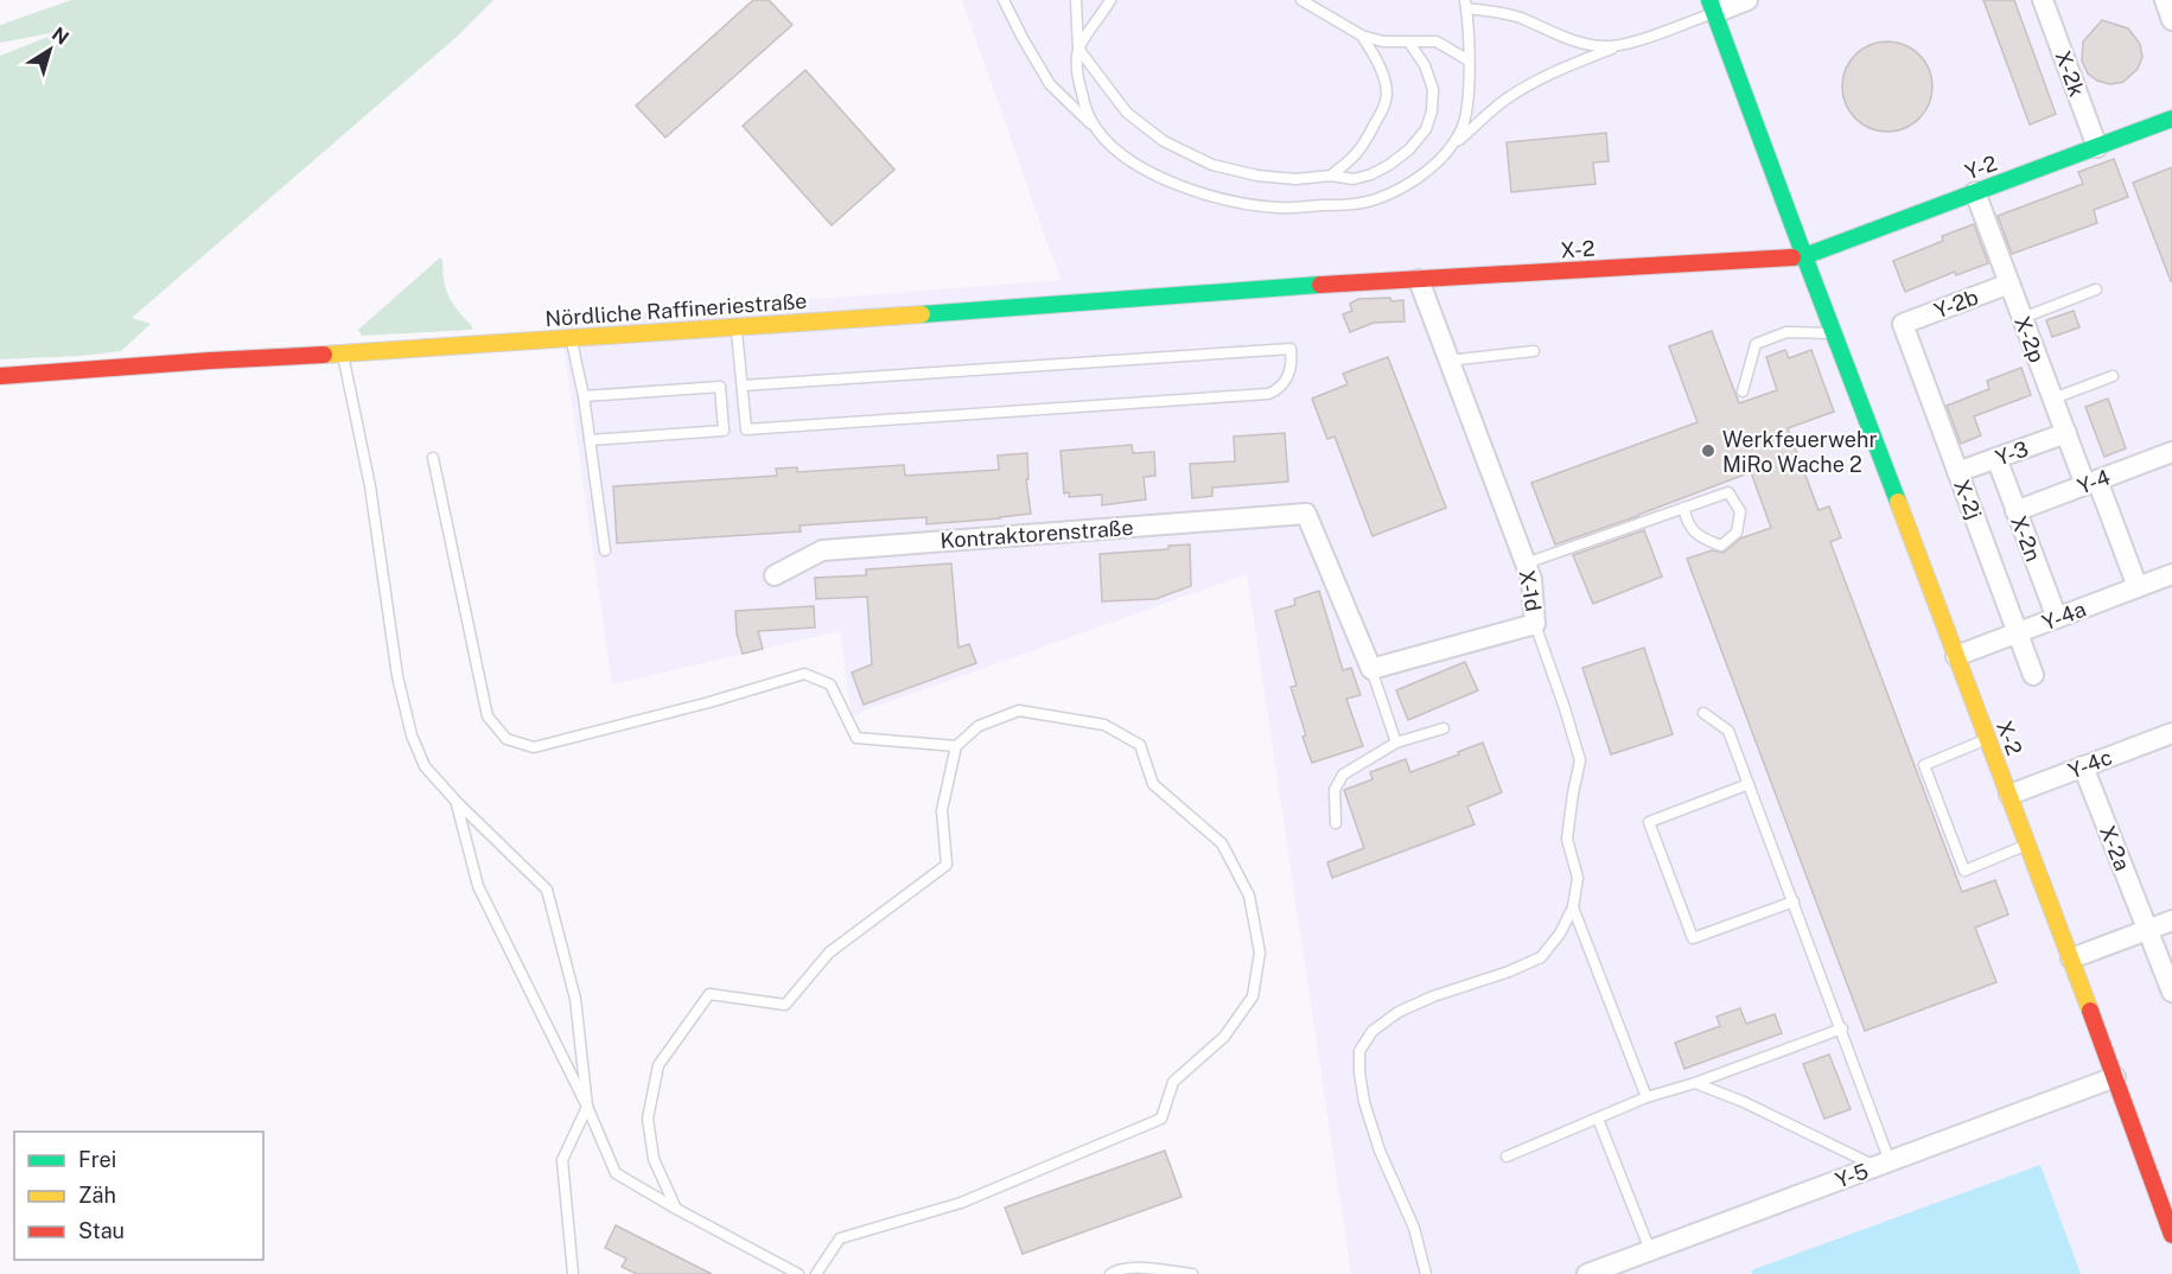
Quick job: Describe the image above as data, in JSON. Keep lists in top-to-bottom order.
{
  "streets": {
    "street": [
      "X-2k",
      "Y-2",
      "X-2",
      "Y-2b",
      "Nördliche Raffineriestraße",
      "X-2p",
      "Y-3",
      "Y-4",
      "X-2j",
      "Kontraktorenstraße",
      "X-2n",
      "X-1d",
      "Y-4a",
      "Y-4c",
      "X-2a",
      "Y-5"
    ]
  },
  "crossings": [
    ["X-2k", "Y-2"],
    ["Y-2", "X-2"],
    ["Y-2", "X-2p"],
    ["X-2", "Nördliche Raffineriestraße"],
    ["X-2", "X-1d"],
    ["X-2", "Y-4a"],
    ["X-2", "Y-4c"],
    ["X-2", "Y-5"],
    ["Y-2b", "X-2p"],
    ["Y-2b", "X-2j"],
    ["X-2p", "Y-3"],
    ["X-2p", "Y-4"],
    ["X-2p", "Y-4a"],
    ["Y-3", "X-2j"],
    ["Y-3", "X-2n"],
    ["Y-4", "X-2n"],
    ["X-2j", "Y-4a"],
    ["Kontraktorenstraße", "X-1d"],
    ["X-2n", "Y-4a"],
    ["Y-4c", "X-2a"]
  ],
  "places": ["Werkfeuerwehr MiRo Wache 2"],
  "legend": ["Frei", "Zäh", "Stau"],
  "north": "top right"
}
